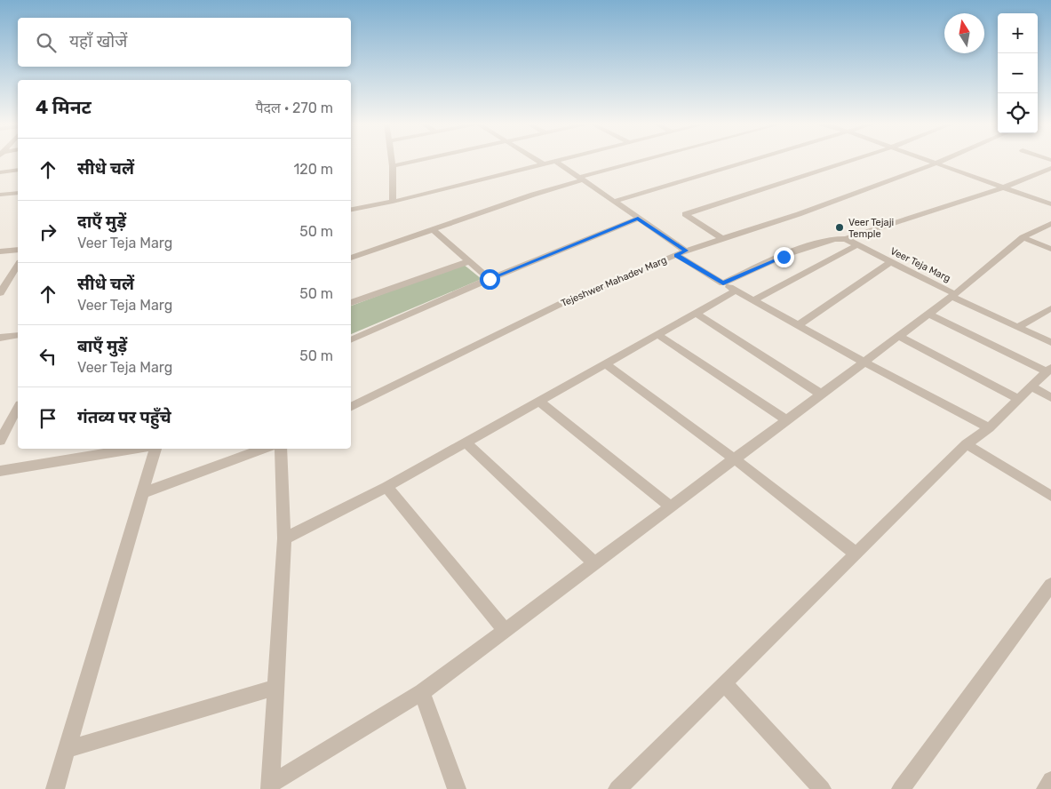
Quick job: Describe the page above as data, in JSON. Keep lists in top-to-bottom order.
{
  "streets": {
    "street": ["Veer Teja Marg", "Tejeshwer Mahadev Marg"]
  },
  "places": ["Veer Tejaji Temple"],
  "north": "top",
  "page": {
    "map_buttons": ["+", "−"],
    "search": "यहाँ खोजें",
    "heading": ["4 मिनट", "पैदल · 270 m"],
    "list": [
      ["सीधे चलें", "120 m"],
      ["दाएँ मुड़ें", "Veer Teja Marg", "50 m"],
      ["सीधे चलें", "Veer Teja Marg", "50 m"],
      ["बाएँ मुड़ें", "Veer Teja Marg", "50 m"],
      "गंतव्य पर पहुँचे"
    ]
  }
}
